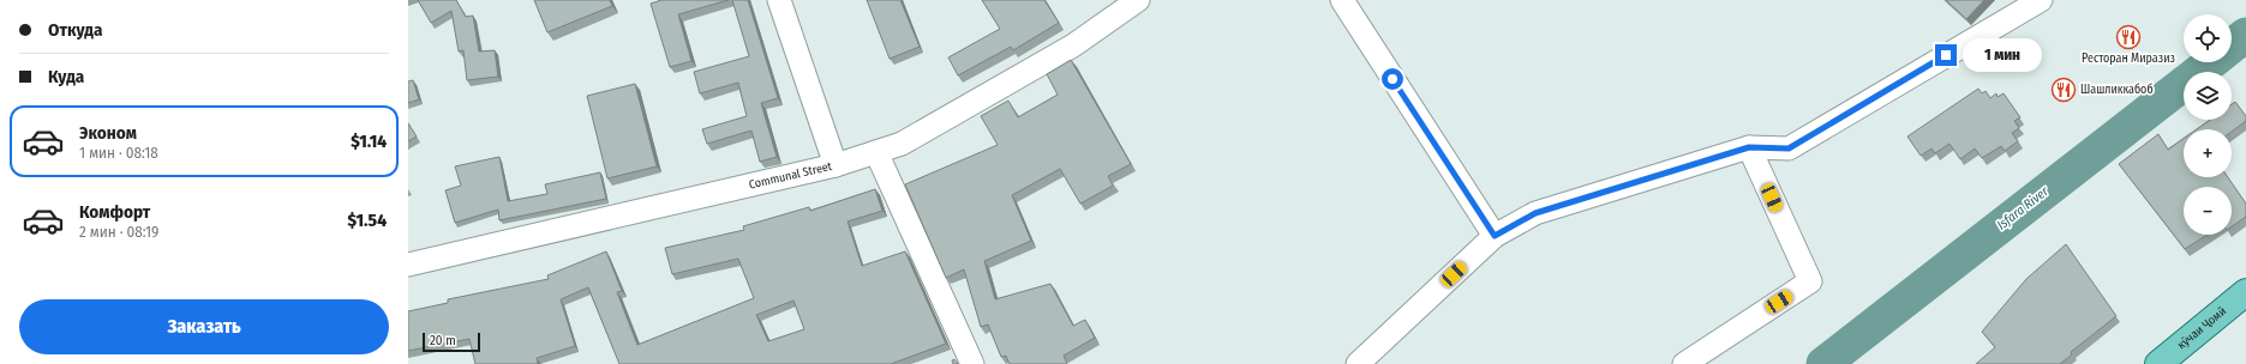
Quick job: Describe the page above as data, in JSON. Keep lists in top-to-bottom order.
{
  "streets": {
    "main road": ["кӯчаи Ҷомӣ"],
    "street": ["Communal Street"]
  },
  "water": ["Isfara River"],
  "places": {
    "restaurant": ["Ресторан Миразиз", "Шашликкабоб"]
  },
  "scale_bar": "20 m",
  "page": {
    "banner": ["Откуда", "Куда"],
    "map_buttons": ["+", "−"],
    "bubble": "1 мин",
    "list": [
      {
        "name": "Эконом",
        "note": "1 мин · 08:18",
        "value": "$1.14"
      },
      {
        "name": "Комфорт",
        "note": "2 мин · 08:19",
        "value": "$1.54"
      }
    ],
    "buttons": "Заказать",
    "scale": "20 m"
  }
}
